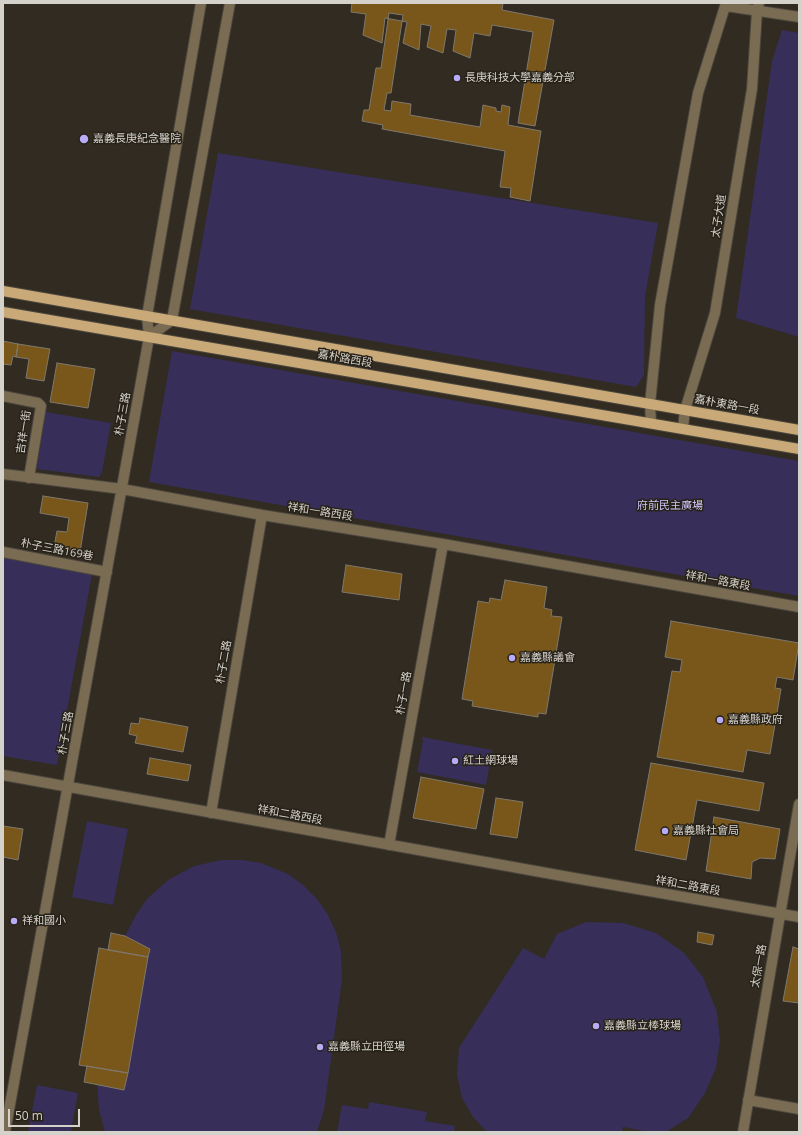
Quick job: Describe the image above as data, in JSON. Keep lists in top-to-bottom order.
{
  "streets": {
    "main road": ["嘉朴路西段", "嘉朴東路一段"],
    "street": [
      "太子大道",
      "朴子三路",
      "吉祥一街",
      "祥和一路西段",
      "朴子三路169巷",
      "祥和一路東段",
      "朴子二路",
      "朴子一路",
      "祥和二路西段",
      "祥和二路東段",
      "太保一路"
    ]
  },
  "crossings": [
    ["太子大道", "嘉朴路西段"],
    ["太子大道", "嘉朴東路一段"],
    ["嘉朴路西段", "嘉朴東路一段"],
    ["嘉朴路西段", "朴子三路"],
    ["朴子三路", "祥和一路西段"],
    ["朴子三路", "朴子三路169巷"],
    ["朴子三路", "祥和二路西段"],
    ["吉祥一街", "祥和一路西段"],
    ["祥和一路西段", "祥和一路東段"],
    ["祥和一路西段", "朴子二路"],
    ["祥和一路西段", "朴子一路"],
    ["朴子二路", "祥和二路西段"],
    ["朴子一路", "祥和二路西段"],
    ["祥和二路西段", "祥和二路東段"],
    ["祥和二路東段", "太保一路"]
  ],
  "parks": ["府前民主廣場"],
  "places": [
    "長庚科技大學嘉義分部",
    "嘉義長庚紀念醫院",
    "嘉義縣議會",
    "嘉義縣政府",
    "紅土網球場",
    "嘉義縣社會局",
    "祥和國小",
    "嘉義縣立棒球場",
    "嘉義縣立田徑場"
  ],
  "scale_bar": "50 m"
}
